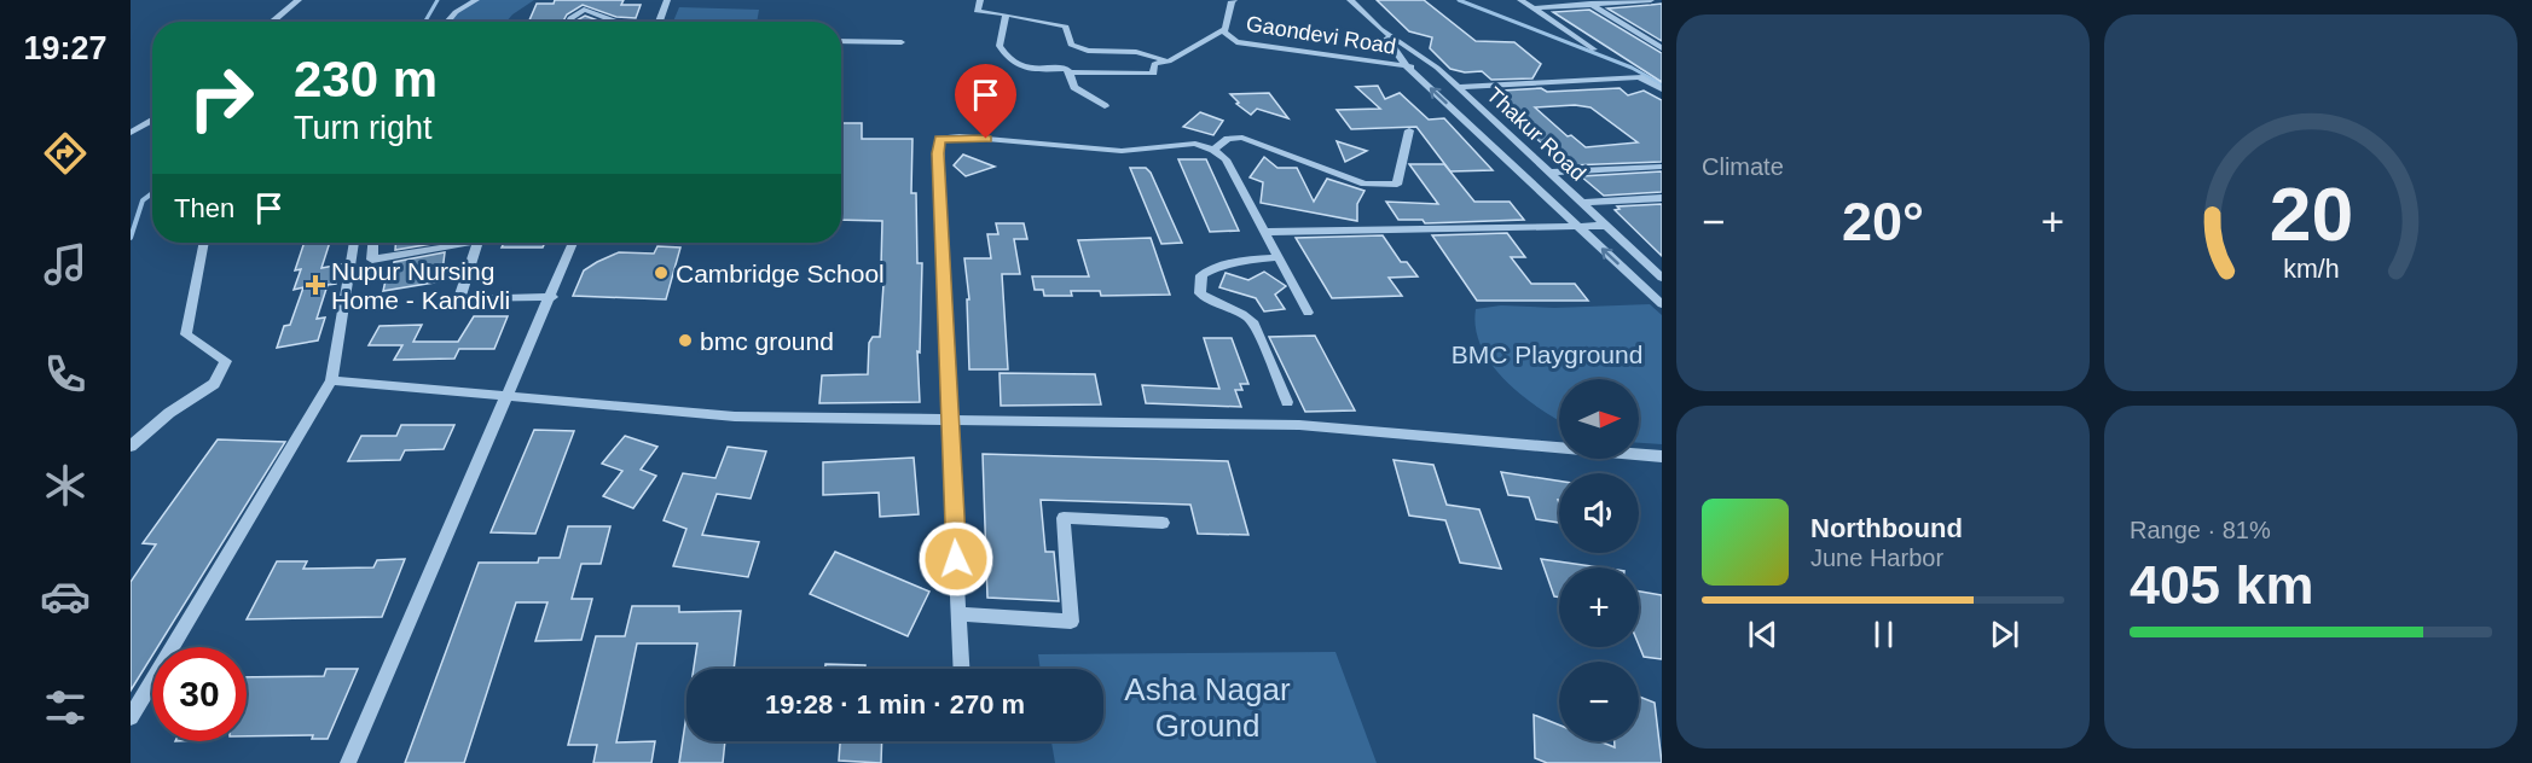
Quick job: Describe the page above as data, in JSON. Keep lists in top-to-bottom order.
{
  "streets": {
    "street": ["Gaondevi Road", "Thakur Road"]
  },
  "crossings": [
    ["Gaondevi Road", "Thakur Road"]
  ],
  "parks": ["BMC Playground", "Asha Nagar Ground"],
  "places": {
    "other": ["Cambridge School", "bmc ground"],
    "health": ["Nupur Nursing Home - Kandivli"]
  },
  "north": "right",
  "page": {
    "tabs": "19:27",
    "tile": [
      "Climate",
      ["Range · 81%", "405 km"]
    ],
    "turn": ["230 m", "Turn right"],
    "then": "Then",
    "heat": ["−", "20°", "+"],
    "map_buttons": ["+", "−"],
    "song": ["Northbound", "June Harbor"],
    "limit": "30",
    "trip": "19:28 · 1 min · 270 m",
    "gauge": ["20", "km/h"]
  }
}
